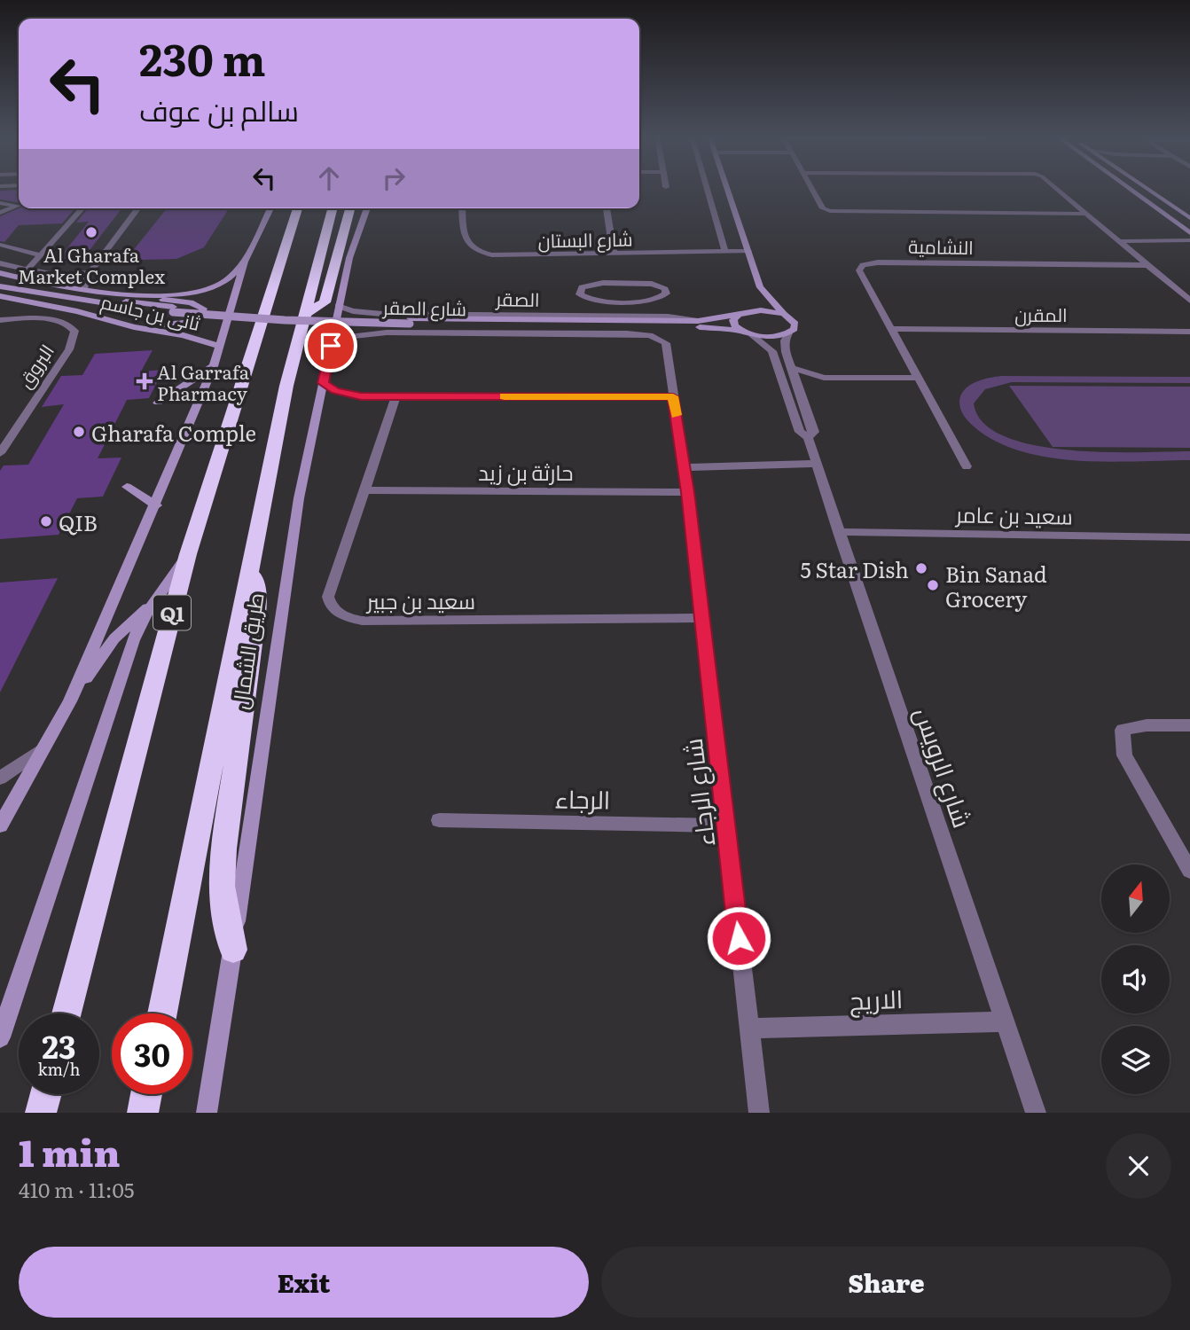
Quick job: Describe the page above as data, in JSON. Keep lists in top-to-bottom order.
{
  "streets": {
    "highway": ["Q1", "طريق الشمال"],
    "main road": ["شارع الصقر", "ثانى بن جاسم"],
    "street": [
      "شارع البستان",
      "النشامية",
      "الصقر",
      "المقرن",
      "البروق",
      "حارثة بن زيد",
      "سعيد بن عامر",
      "سعيد بن جبير",
      "شارع الرويس",
      "شارع الرجاء",
      "الرجاء",
      "الاريج"
    ]
  },
  "crossings": [
    ["النشامية", "المقرن"],
    ["الصقر", "شارع الصقر"],
    ["الصقر", "طريق الشمال"],
    ["الصقر", "شارع الرجاء"],
    ["حارثة بن زيد", "سعيد بن جبير"],
    ["حارثة بن زيد", "شارع الرجاء"],
    ["سعيد بن عامر", "شارع الرويس"],
    ["سعيد بن جبير", "شارع الرجاء"],
    ["شارع الرويس", "الاريج"],
    ["شارع الرجاء", "الرجاء"],
    ["شارع الرجاء", "الاريج"]
  ],
  "places": {
    "other": [
      "Al Gharafa Market Complex",
      "Gharafa Comple",
      "QIB",
      "5 Star Dish",
      "Bin Sanad Grocery"
    ],
    "health": ["Al Garrafa Pharmacy"]
  },
  "north": "top",
  "page": {
    "turn": ["230 m", "سالم بن عوف"],
    "speed": "23 km/h",
    "limit": "30",
    "heading": ["1 min", "410 m · 11:05"],
    "buttons": ["Exit", "Share"]
  }
}
